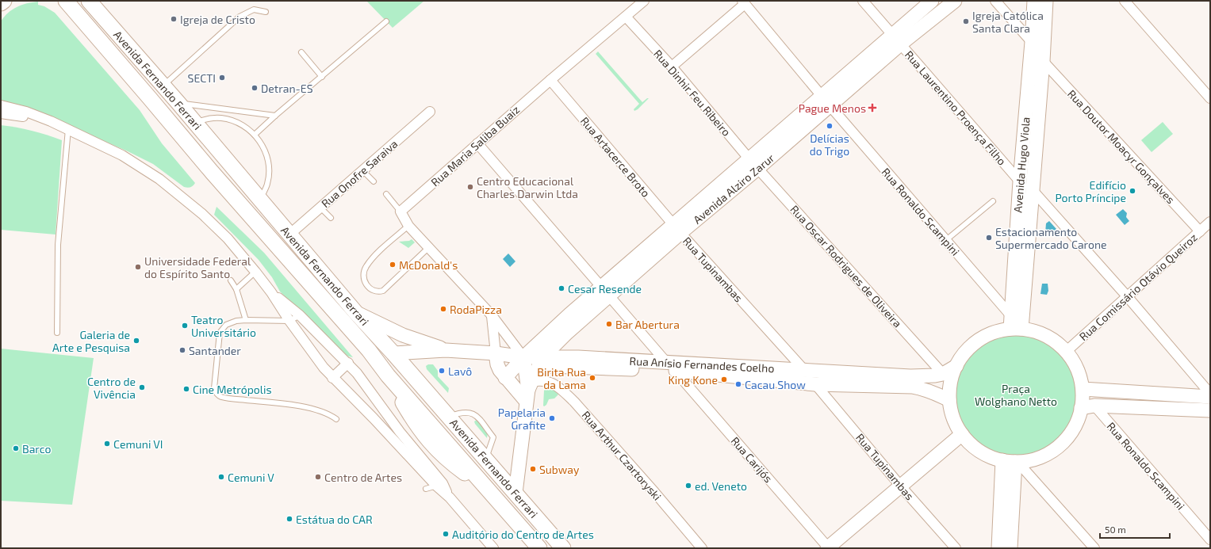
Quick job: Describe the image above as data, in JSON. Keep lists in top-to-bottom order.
{
  "streets": {
    "main road": ["Avenida Fernando Ferrari"],
    "street": [
      "Rua Dinhir Feu Ribeiro",
      "Rua Laurentino Proença Filho",
      "Rua Maria Saliba Buaiz",
      "Rua Doutor Moacyr Gonçalves",
      "Rua Artacerce Broto",
      "Avenida Hugo Viola",
      "Rua Onofre Saraiva",
      "Avenida Alziro Zarur",
      "Rua Ronaldo Scampini",
      "Rua Oscar Rodrigues de Oliveira",
      "Rua Tupinambas",
      "Rua Comissário Otávio Queiroz",
      "Rua Anísio Fernandes Coelho",
      "Rua Arthur Czartoryski",
      "Rua Carijós"
    ]
  },
  "crossings": [
    ["Avenida Fernando Ferrari", "Rua Onofre Saraiva"],
    ["Avenida Fernando Ferrari", "Rua Anísio Fernandes Coelho"],
    ["Rua Dinhir Feu Ribeiro", "Rua Maria Saliba Buaiz"],
    ["Rua Dinhir Feu Ribeiro", "Avenida Alziro Zarur"],
    ["Rua Dinhir Feu Ribeiro", "Rua Oscar Rodrigues de Oliveira"],
    ["Rua Laurentino Proença Filho", "Avenida Hugo Viola"],
    ["Rua Laurentino Proença Filho", "Avenida Alziro Zarur"],
    ["Rua Maria Saliba Buaiz", "Rua Artacerce Broto"],
    ["Rua Maria Saliba Buaiz", "Rua Carijós"],
    ["Rua Doutor Moacyr Gonçalves", "Avenida Hugo Viola"],
    ["Rua Doutor Moacyr Gonçalves", "Rua Comissário Otávio Queiroz"],
    ["Rua Artacerce Broto", "Avenida Alziro Zarur"],
    ["Rua Artacerce Broto", "Rua Tupinambas"],
    ["Avenida Hugo Viola", "Rua Ronaldo Scampini"],
    ["Avenida Alziro Zarur", "Rua Ronaldo Scampini"],
    ["Avenida Alziro Zarur", "Rua Oscar Rodrigues de Oliveira"],
    ["Avenida Alziro Zarur", "Rua Tupinambas"],
    ["Avenida Alziro Zarur", "Rua Anísio Fernandes Coelho"],
    ["Avenida Alziro Zarur", "Rua Arthur Czartoryski"],
    ["Avenida Alziro Zarur", "Rua Carijós"],
    ["Rua Oscar Rodrigues de Oliveira", "Rua Anísio Fernandes Coelho"],
    ["Rua Tupinambas", "Rua Anísio Fernandes Coelho"],
    ["Rua Anísio Fernandes Coelho", "Rua Arthur Czartoryski"],
    ["Rua Anísio Fernandes Coelho", "Rua Carijós"]
  ],
  "parks": ["Praça Wolghano Netto"],
  "places": {
    "other": [
      "Igreja de Cristo",
      "Igreja Católica Santa Clara",
      "SECTI",
      "Detran-ES",
      "Delícias do Trigo",
      "Centro Educacional Charles Darwin Ltda",
      "Edifício Porto Príncipe",
      "Estacionamento Supermercado Carone",
      "McDonald's",
      "Universidade Federal do Espírito Santo",
      "Cesar Resende",
      "RodaPizza",
      "Bar Abertura",
      "Teatro Universitário",
      "Galeria de Arte e Pesquisa",
      "Santander",
      "Lavô",
      "Birita Rua da Lama",
      "King Kone",
      "Cacau Show",
      "Centro de Vivência",
      "Cine Metrópolis",
      "Papelaria Grafite",
      "Cemuni VI",
      "Barco",
      "Subway",
      "Cemuni V",
      "Centro de Artes",
      "ed. Veneto",
      "Estátua do CAR",
      "Auditório do Centro de Artes"
    ],
    "health": ["Pague Menos"]
  },
  "scale_bar": "50 m"
}
